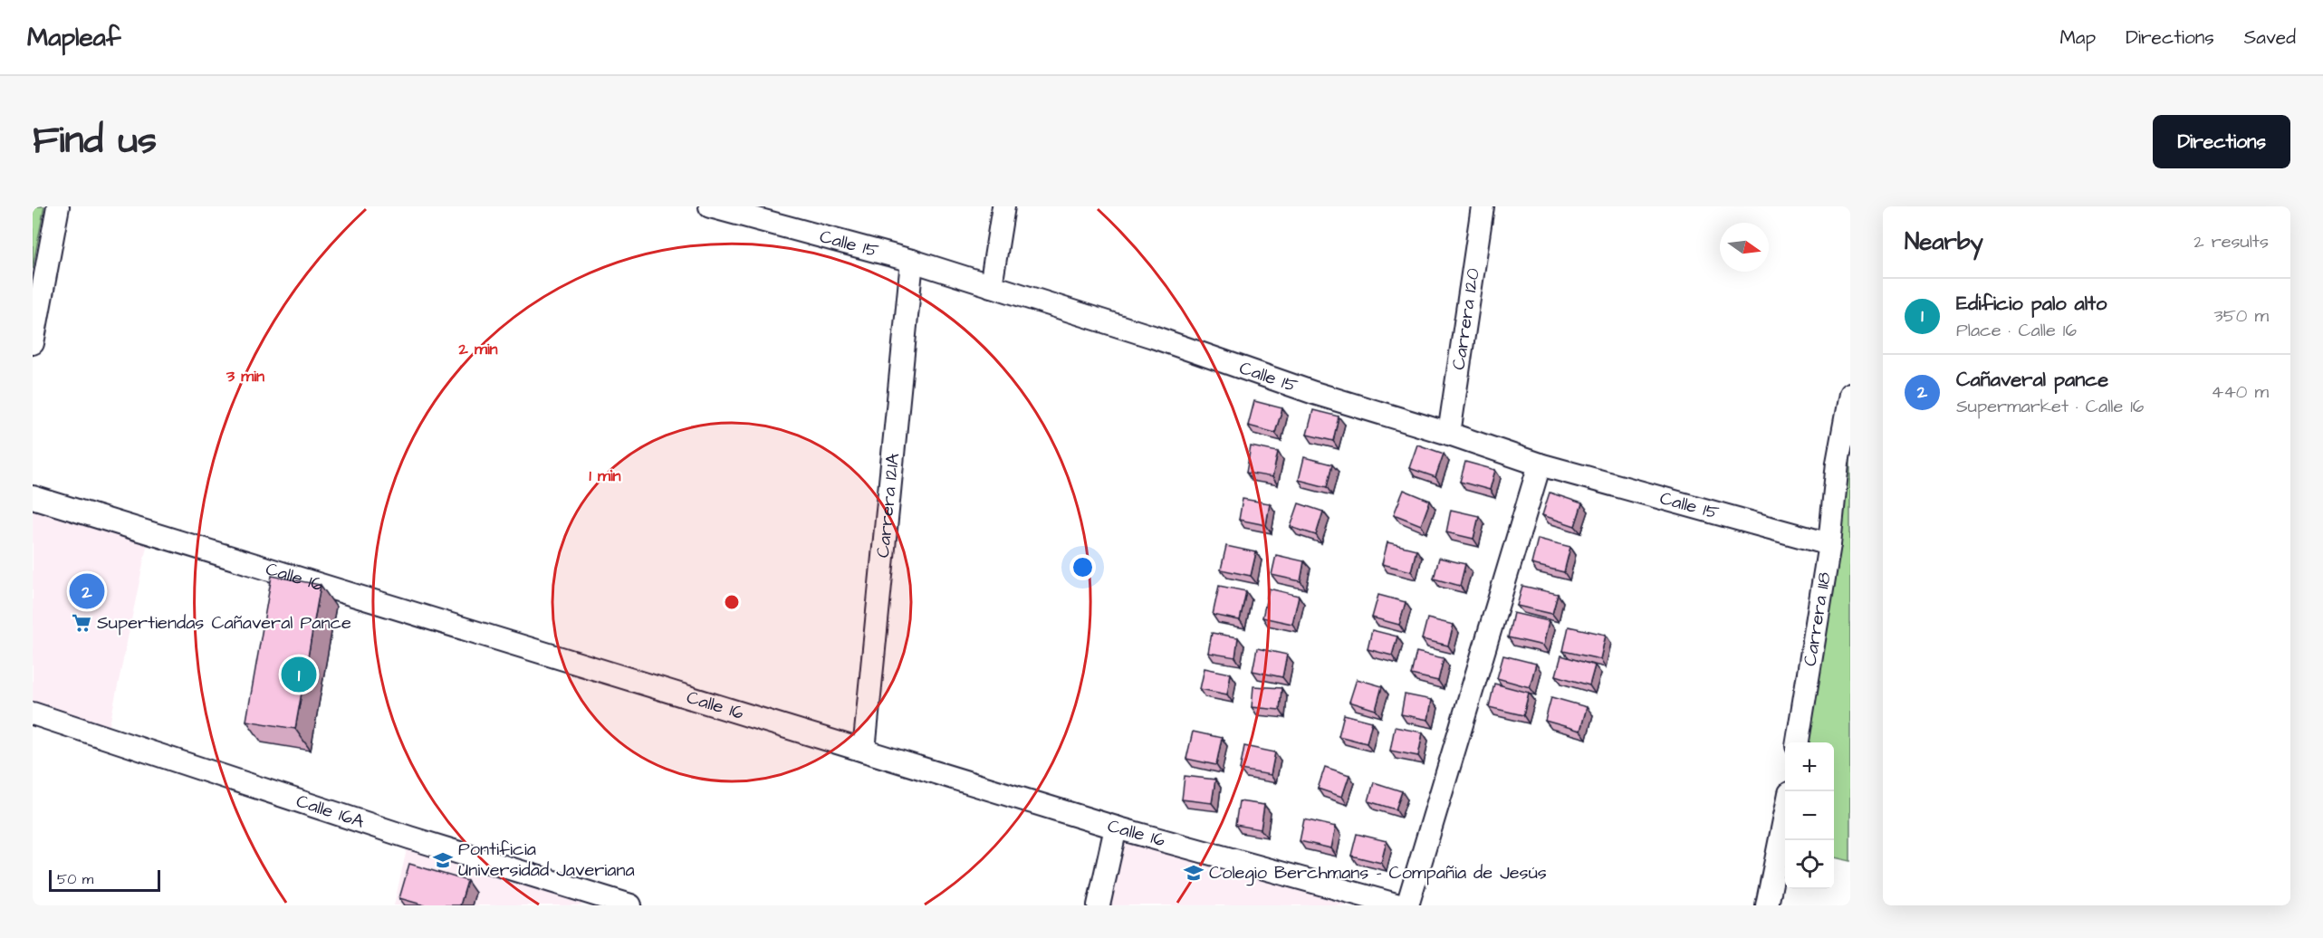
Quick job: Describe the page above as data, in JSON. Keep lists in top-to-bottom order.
{
  "streets": {
    "street": [
      "Calle 15",
      "Carrera 120",
      "Carrera 121A",
      "Calle 16",
      "Carrera 118",
      "Calle 16A"
    ]
  },
  "crossings": [
    ["Calle 15", "Carrera 120"],
    ["Calle 15", "Carrera 121A"],
    ["Calle 15", "Carrera 118"],
    ["Carrera 121A", "Calle 16"]
  ],
  "places": {
    "supermarket": ["Supertiendas Cañaveral Pance"],
    "school or university": ["Pontificia Universidad Javeriana", "Colegio Berchmans - Compañia de Jesús"]
  },
  "scale_bar": "50 m",
  "north": "right",
  "page": {
    "header": "Mapleaf",
    "nav": ["Map", "Directions", "Saved"],
    "title": "Find us",
    "buttons": "Directions",
    "heading": ["Nearby", "2 results"],
    "list": [
      {
        "mark": "1",
        "name": "Edificio palo alto",
        "note": "Place · Calle 16",
        "value": "350 m"
      },
      {
        "mark": "2",
        "name": "Cañaveral pance",
        "note": "Supermarket · Calle 16",
        "value": "440 m"
      }
    ],
    "pins": ["2", "1"],
    "map_buttons": ["+", "−"],
    "scale": "50 m"
  },
  "rings": ["2 min", "3 min", "1 min"]
}
